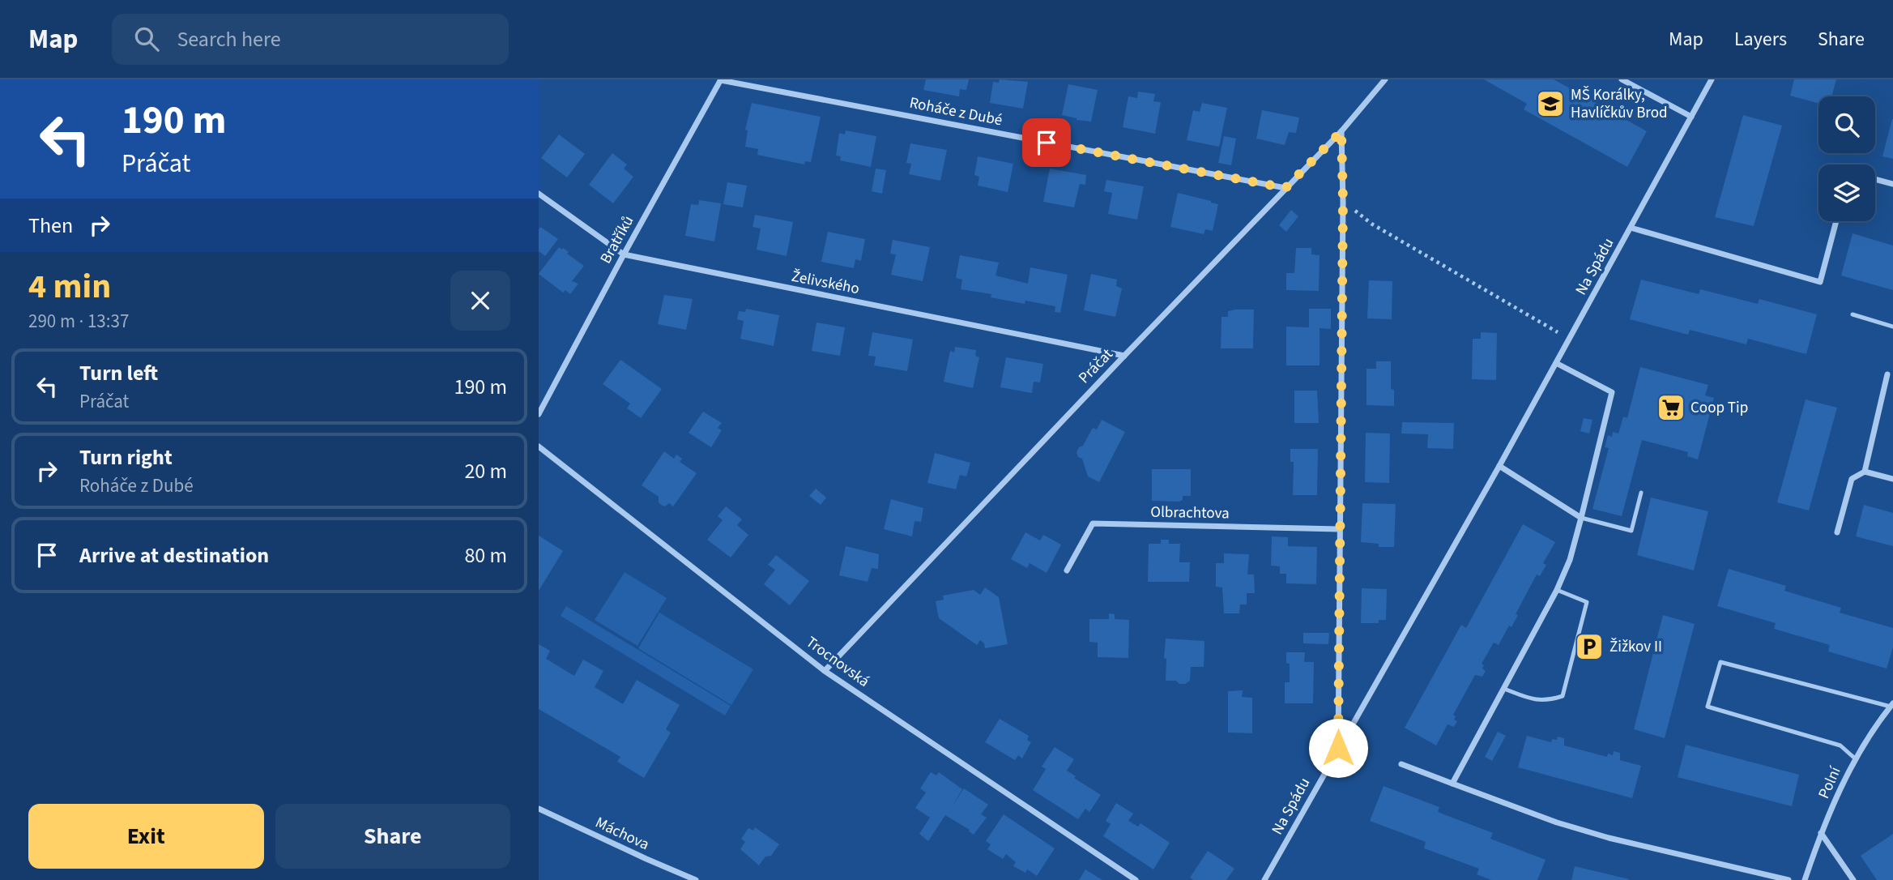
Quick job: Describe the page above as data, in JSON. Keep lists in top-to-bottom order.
{
  "streets": {
    "street": [
      "Roháče z Dubé",
      "Bratříků",
      "Na Spádu",
      "Želivského",
      "Práčat",
      "Olbrachtova",
      "Trocnovská",
      "Polní",
      "Máchova"
    ]
  },
  "crossings": [
    ["Roháče z Dubé", "Bratříků"],
    ["Roháče z Dubé", "Práčat"],
    ["Bratříků", "Želivského"],
    ["Na Spádu", "Práčat"],
    ["Na Spádu", "Olbrachtova"],
    ["Želivského", "Práčat"],
    ["Práčat", "Trocnovská"]
  ],
  "places": {
    "school or university": ["MŠ Korálky, Havlíčkův Brod"],
    "supermarket": ["Coop Tip"],
    "parking": ["Žižkov II"]
  },
  "page": {
    "header": "Map",
    "search": "Search here",
    "nav": ["Map", "Layers", "Share"],
    "turn": ["190 m", "Práčat"],
    "then": "Then",
    "heading": ["4 min", "290 m · 13:37"],
    "list": [
      {
        "name": "Turn left",
        "note": "Práčat",
        "value": "190 m"
      },
      {
        "name": "Turn right",
        "note": "Roháče z Dubé",
        "value": "20 m"
      },
      {
        "name": "Arrive at destination",
        "value": "80 m"
      }
    ],
    "buttons": ["Exit", "Share"]
  }
}
